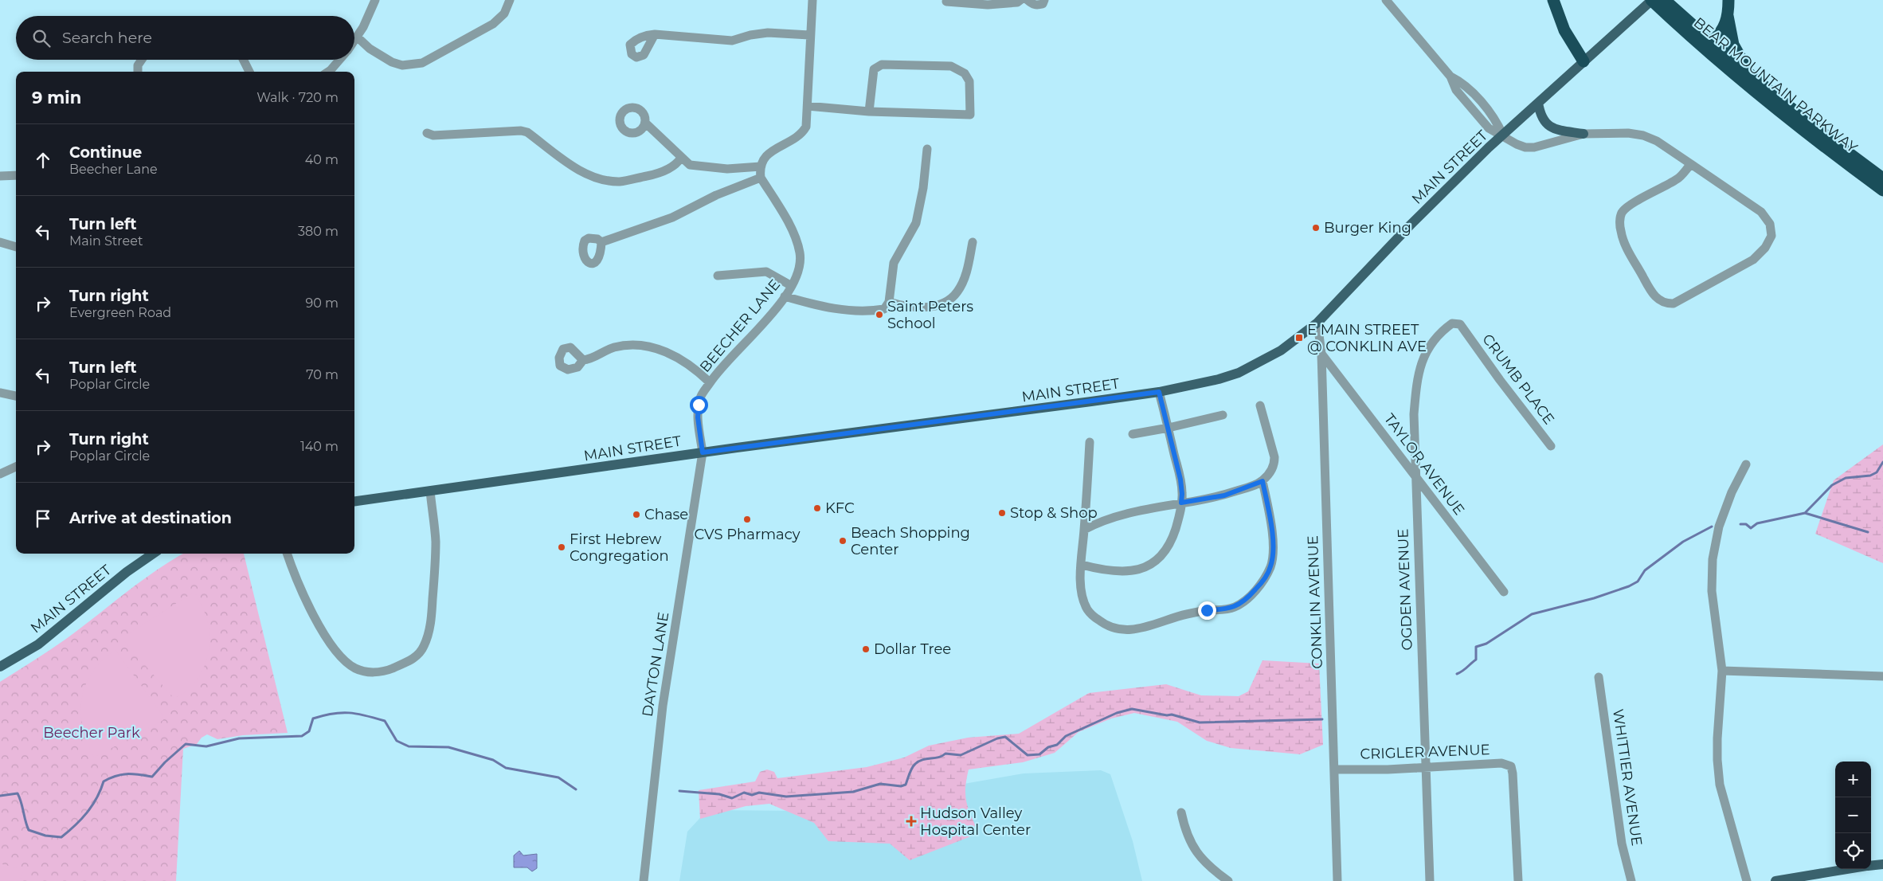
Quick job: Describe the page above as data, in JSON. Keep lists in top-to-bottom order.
{
  "streets": {
    "highway": ["BEAR MOUNTAIN PARKWAY"],
    "main road": ["MAIN STREET"],
    "street": [
      "BEECHER LANE",
      "CRUMB PLACE",
      "TAYLOR AVENUE",
      "OGDEN AVENUE",
      "CONKLIN AVENUE",
      "DAYTON LANE",
      "CRIGLER AVENUE",
      "WHITTIER AVENUE"
    ]
  },
  "crossings": [
    ["BEAR MOUNTAIN PARKWAY", "MAIN STREET"],
    ["MAIN STREET", "BEECHER LANE"],
    ["MAIN STREET", "CONKLIN AVENUE"],
    ["MAIN STREET", "DAYTON LANE"],
    ["BEECHER LANE", "DAYTON LANE"],
    ["CRUMB PLACE", "OGDEN AVENUE"],
    ["TAYLOR AVENUE", "OGDEN AVENUE"],
    ["TAYLOR AVENUE", "CONKLIN AVENUE"],
    ["OGDEN AVENUE", "CRIGLER AVENUE"],
    ["CONKLIN AVENUE", "CRIGLER AVENUE"]
  ],
  "parks": ["Beecher Park"],
  "places": {
    "other": [
      "Burger King",
      "Saint Peters School",
      "KFC",
      "Stop & Shop",
      "Chase",
      "CVS Pharmacy",
      "Beach Shopping Center",
      "First Hebrew Congregation",
      "Dollar Tree"
    ],
    "transit": ["E MAIN STREET @ CONKLIN AVE"],
    "health": ["Hudson Valley Hospital Center"]
  },
  "page": {
    "search": "Search here",
    "heading": ["9 min", "Walk · 720 m"],
    "list": [
      ["Continue", "Beecher Lane", "40 m"],
      ["Turn left", "Main Street", "380 m"],
      ["Turn right", "Evergreen Road", "90 m"],
      ["Turn left", "Poplar Circle", "70 m"],
      ["Turn right", "Poplar Circle", "140 m"],
      "Arrive at destination"
    ],
    "map_buttons": ["+", "−"]
  }
}
